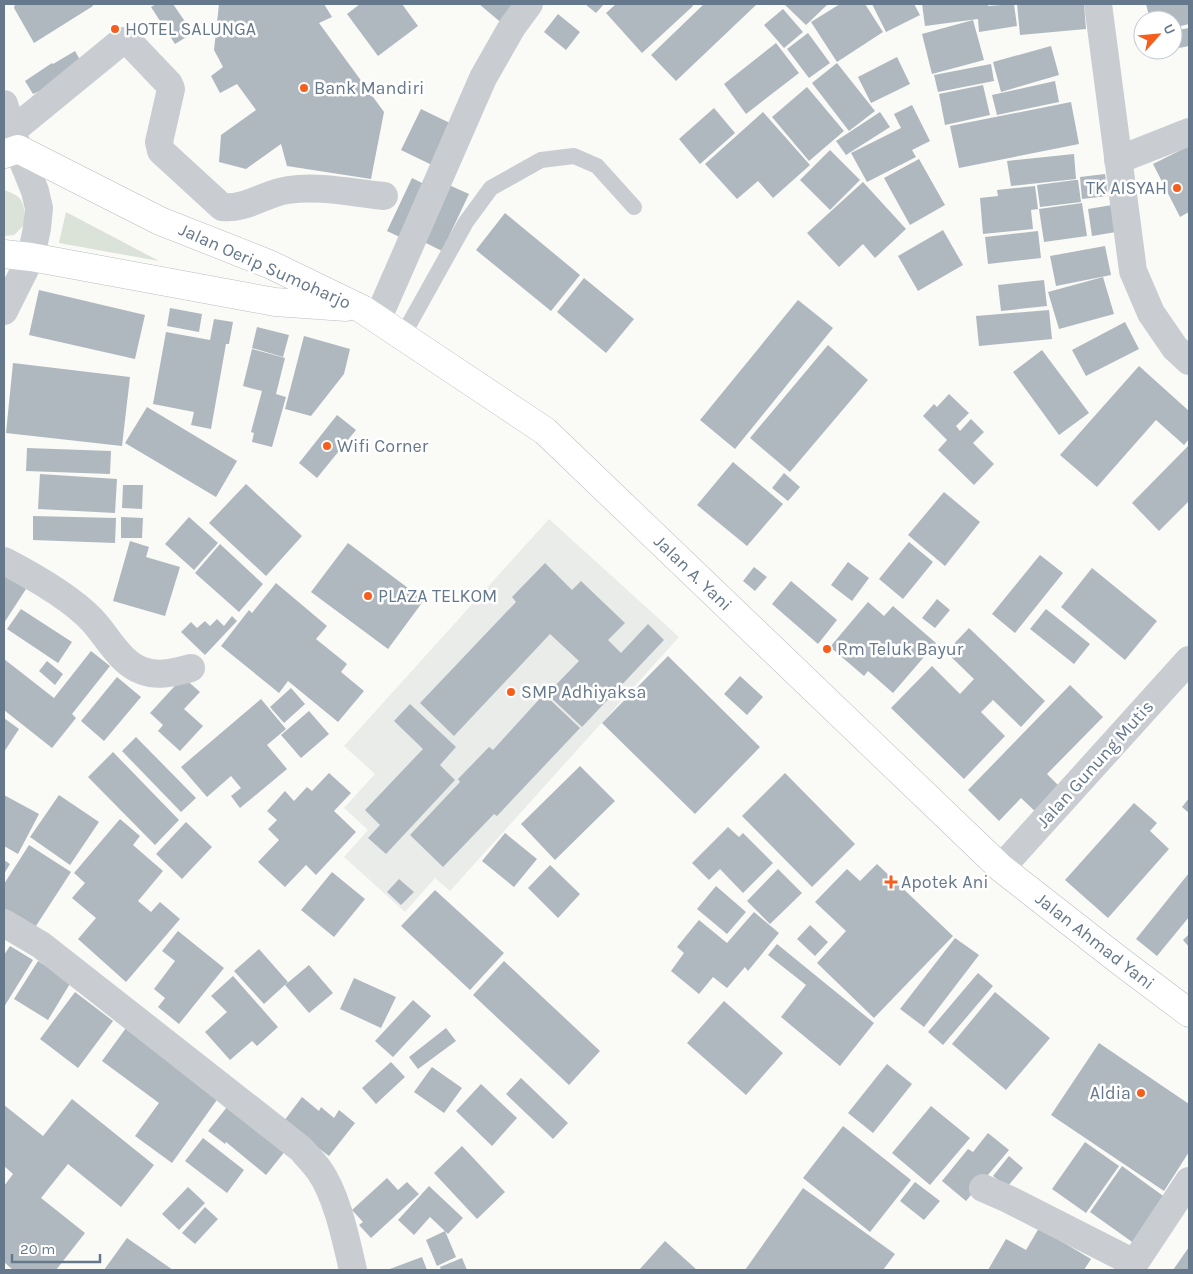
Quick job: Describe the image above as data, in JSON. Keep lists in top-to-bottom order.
{
  "streets": {
    "highway": ["Jalan Oerip Sumoharjo", "Jalan A. Yani", "Jalan Ahmad Yani"],
    "street": ["Jalan Gunung Mutis"]
  },
  "crossings": [
    ["Jalan Oerip Sumoharjo", "Jalan A. Yani"],
    ["Jalan A. Yani", "Jalan Gunung Mutis"],
    ["Jalan A. Yani", "Jalan Ahmad Yani"],
    ["Jalan Gunung Mutis", "Jalan Ahmad Yani"]
  ],
  "places": {
    "other": [
      "HOTEL SALUNGA",
      "Bank Mandiri",
      "TK AISYAH",
      "Wifi Corner",
      "PLAZA TELKOM",
      "Rm Teluk Bayur",
      "SMP Adhiyaksa",
      "Aldia"
    ],
    "health": ["Apotek Ani"]
  },
  "scale_bar": "20 m",
  "north": "top right"
}
